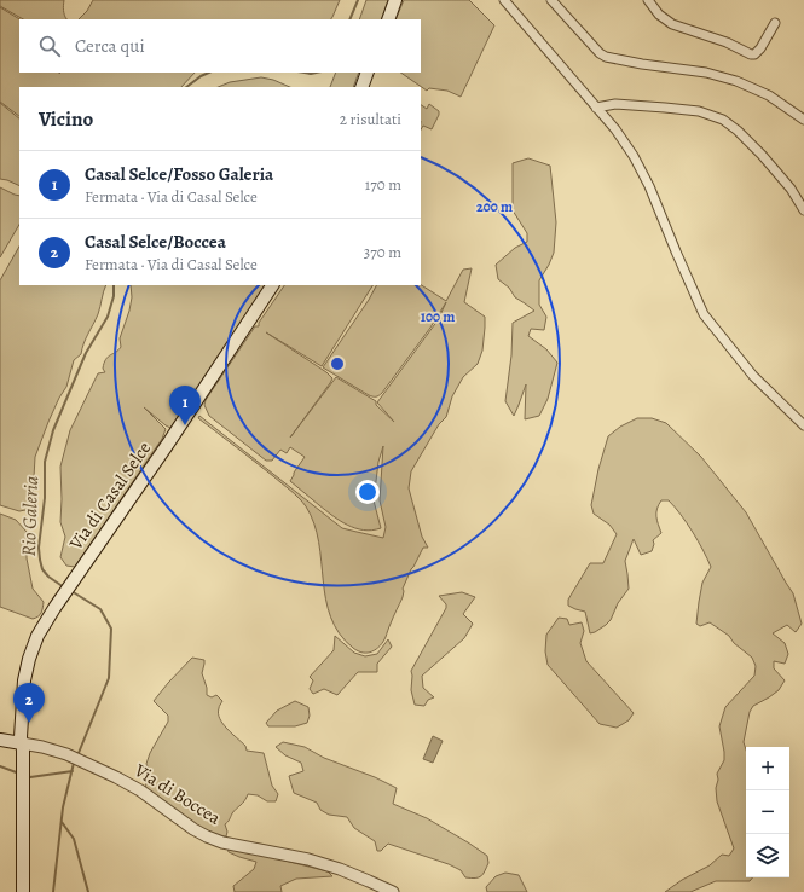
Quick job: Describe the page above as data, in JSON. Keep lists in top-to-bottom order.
{
  "streets": {
    "main road": ["Via di Casal Selce", "Via di Boccea"]
  },
  "crossings": [
    ["Via di Casal Selce", "Via di Boccea"]
  ],
  "water": ["Rio Galeria"],
  "page": {
    "search": "Cerca qui",
    "heading": ["Vicino", "2 risultati"],
    "list": [
      {
        "mark": "1",
        "name": "Casal Selce/Fosso Galeria",
        "note": "Fermata · Via di Casal Selce",
        "value": "170 m"
      },
      {
        "mark": "2",
        "name": "Casal Selce/Boccea",
        "note": "Fermata · Via di Casal Selce",
        "value": "370 m"
      }
    ],
    "pins": ["1", "2"],
    "map_buttons": ["+", "−"]
  },
  "rings": ["200 m", "100 m"]
}
